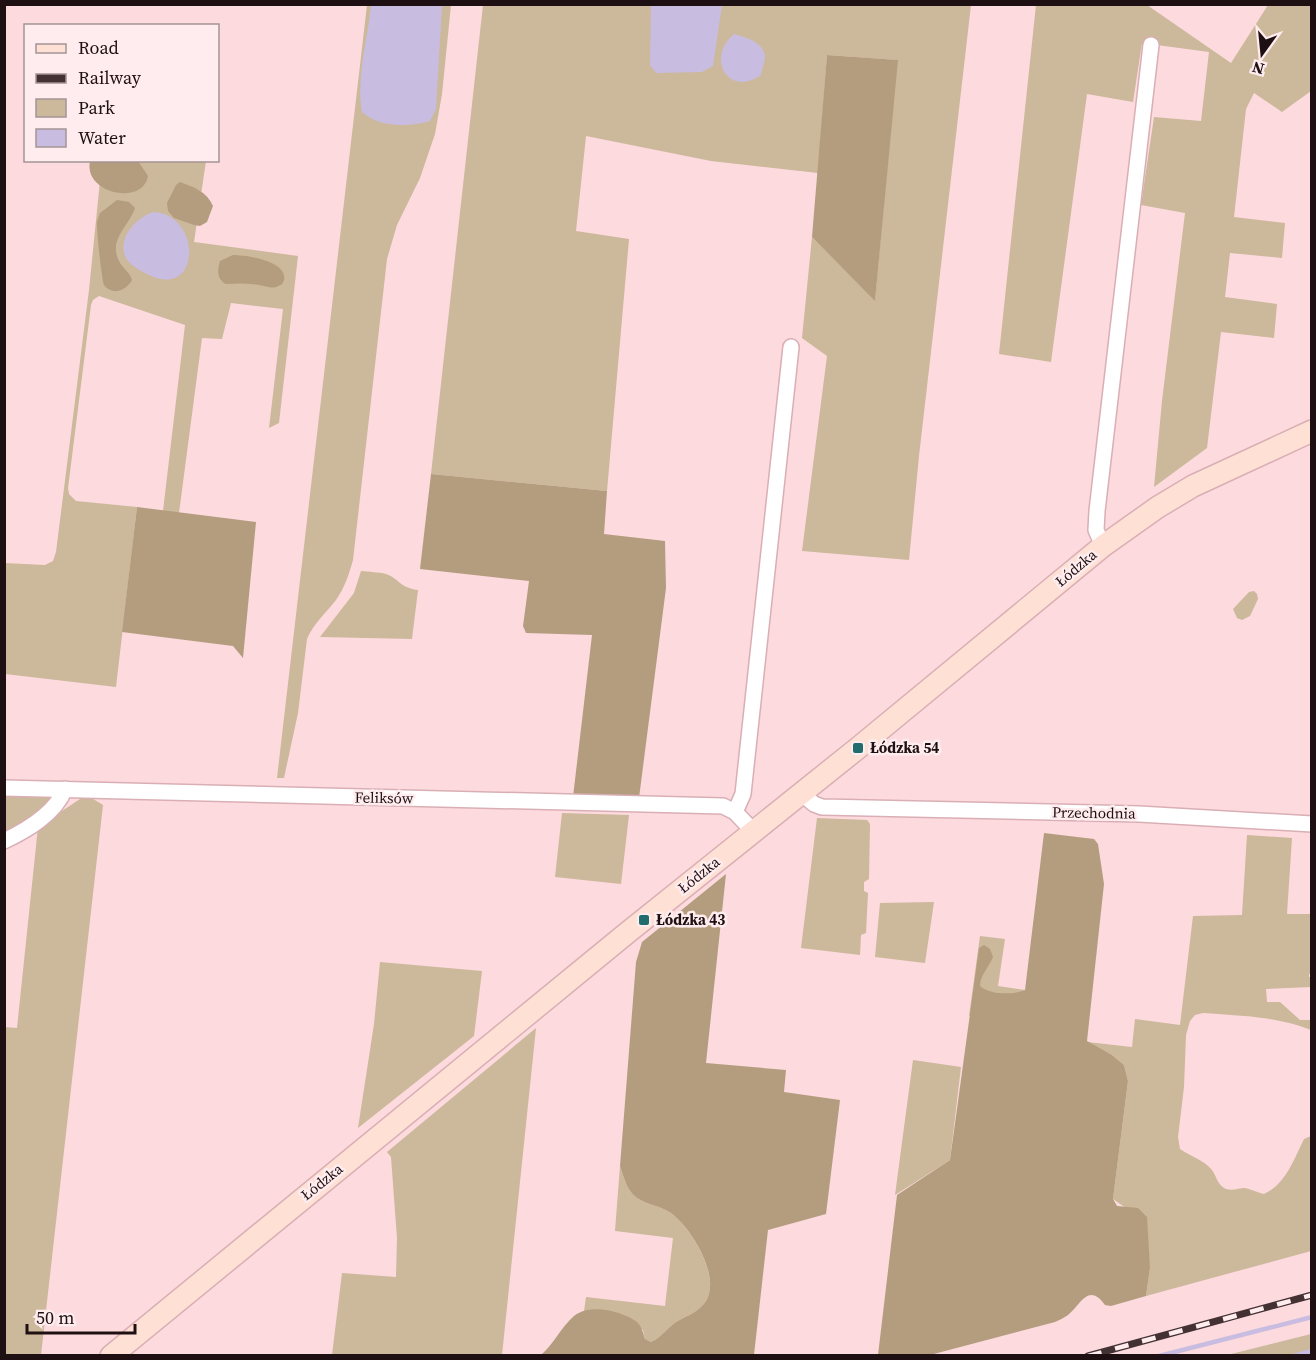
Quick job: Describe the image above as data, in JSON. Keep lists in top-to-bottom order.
{
  "streets": {
    "main road": ["Łódzka"],
    "street": ["Feliksów", "Przechodnia"]
  },
  "crossings": [
    ["Łódzka", "Przechodnia"]
  ],
  "places": {
    "transit": ["Łódzka 54", "Łódzka 43"]
  },
  "legend": [
    "Road",
    "Railway",
    "Park",
    "Water"
  ],
  "scale_bar": "50 m",
  "north": "bottom"
}
